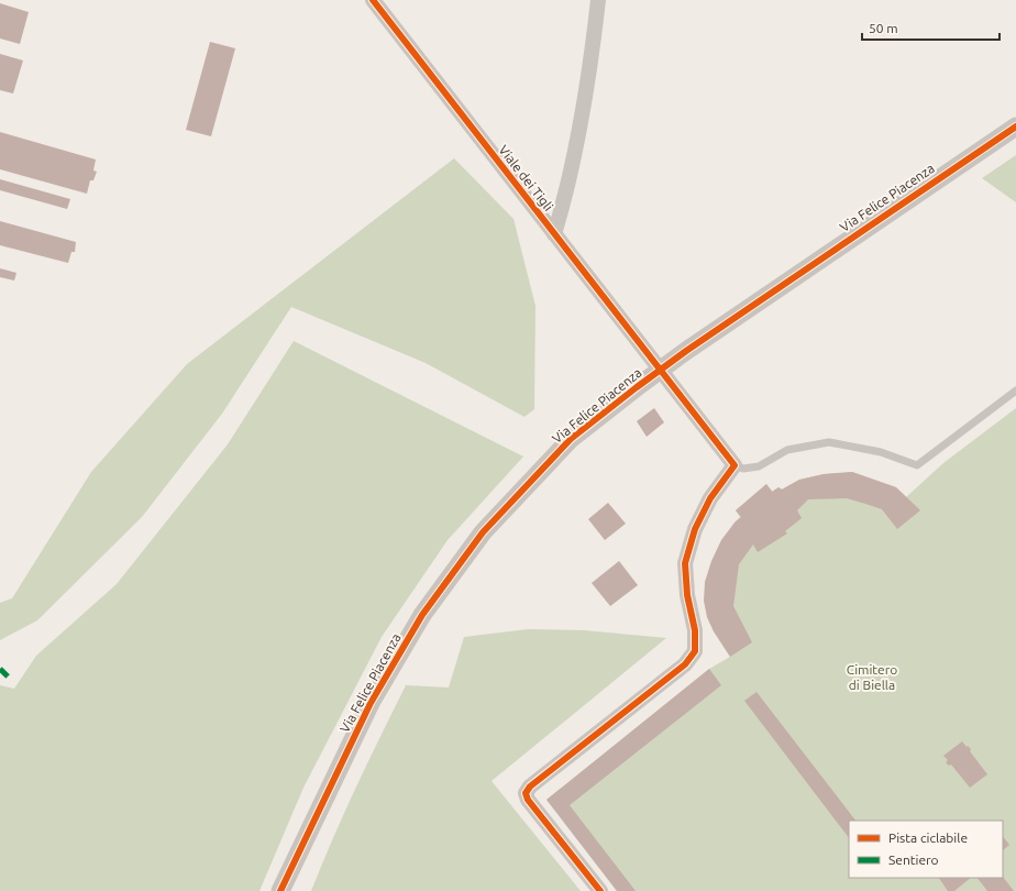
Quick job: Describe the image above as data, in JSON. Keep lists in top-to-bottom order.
{
  "streets": {
    "street": ["Viale dei Tigli", "Via Felice Piacenza"]
  },
  "crossings": [
    ["Viale dei Tigli", "Via Felice Piacenza"]
  ],
  "parks": ["Cimitero di Biella"],
  "legend": ["Pista ciclabile", "Sentiero"],
  "scale_bar": "50 m"
}
